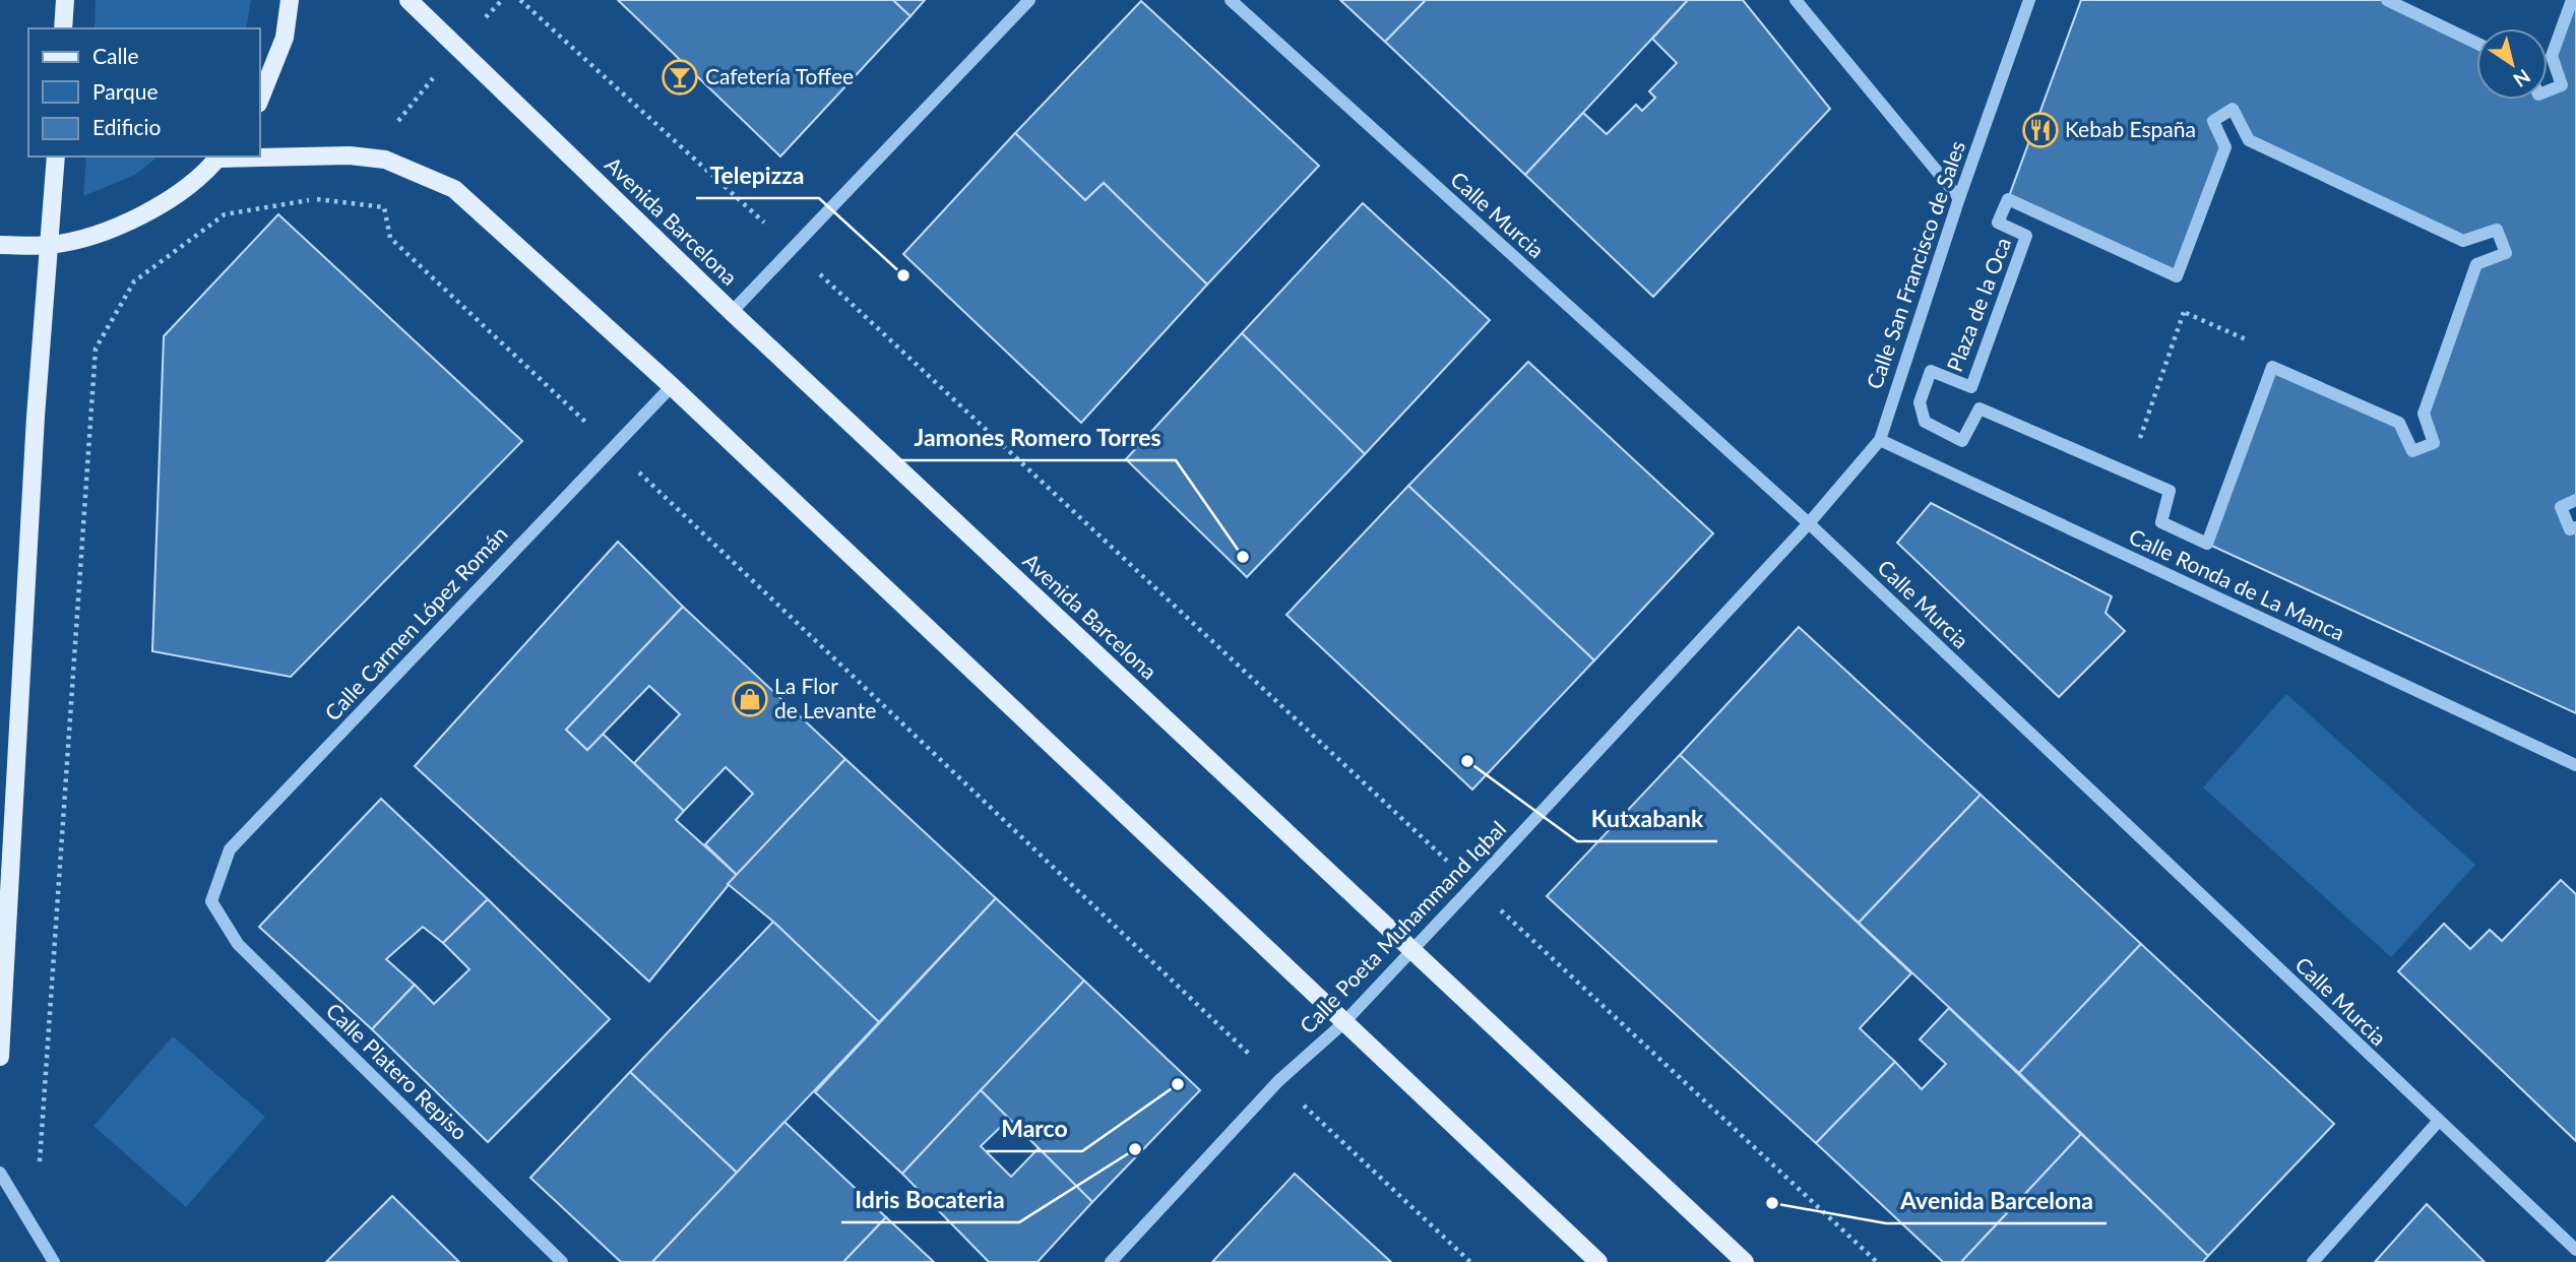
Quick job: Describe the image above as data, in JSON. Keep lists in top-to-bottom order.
{
  "streets": {
    "main road": ["Avenida Barcelona"],
    "street": [
      "Calle Murcia",
      "Calle San Francisco de Sales",
      "Plaza de la Oca",
      "Calle Ronda de La Manca",
      "Calle Carmen López Román",
      "Calle Poeta Muhammand Iqbal",
      "Calle Platero Repiso"
    ]
  },
  "crossings": [
    ["Calle Murcia", "Calle San Francisco de Sales"],
    ["Calle Murcia", "Calle Poeta Muhammand Iqbal"],
    ["Avenida Barcelona", "Calle Poeta Muhammand Iqbal"],
    ["Calle San Francisco de Sales", "Calle Ronda de La Manca"],
    ["Calle San Francisco de Sales", "Calle Poeta Muhammand Iqbal"],
    ["Calle Carmen López Román", "Calle Platero Repiso"]
  ],
  "places": {
    "bar": ["Cafetería Toffee"],
    "restaurant": ["Kebab España"],
    "other": [
      "Telepizza",
      "Jamones Romero Torres",
      "Kutxabank",
      "Marco",
      "Idris Bocateria",
      "Avenida Barcelona"
    ],
    "shop": ["La Flor de Levante"]
  },
  "legend": ["Calle", "Parque", "Edificio"],
  "north": "bottom right"
}
